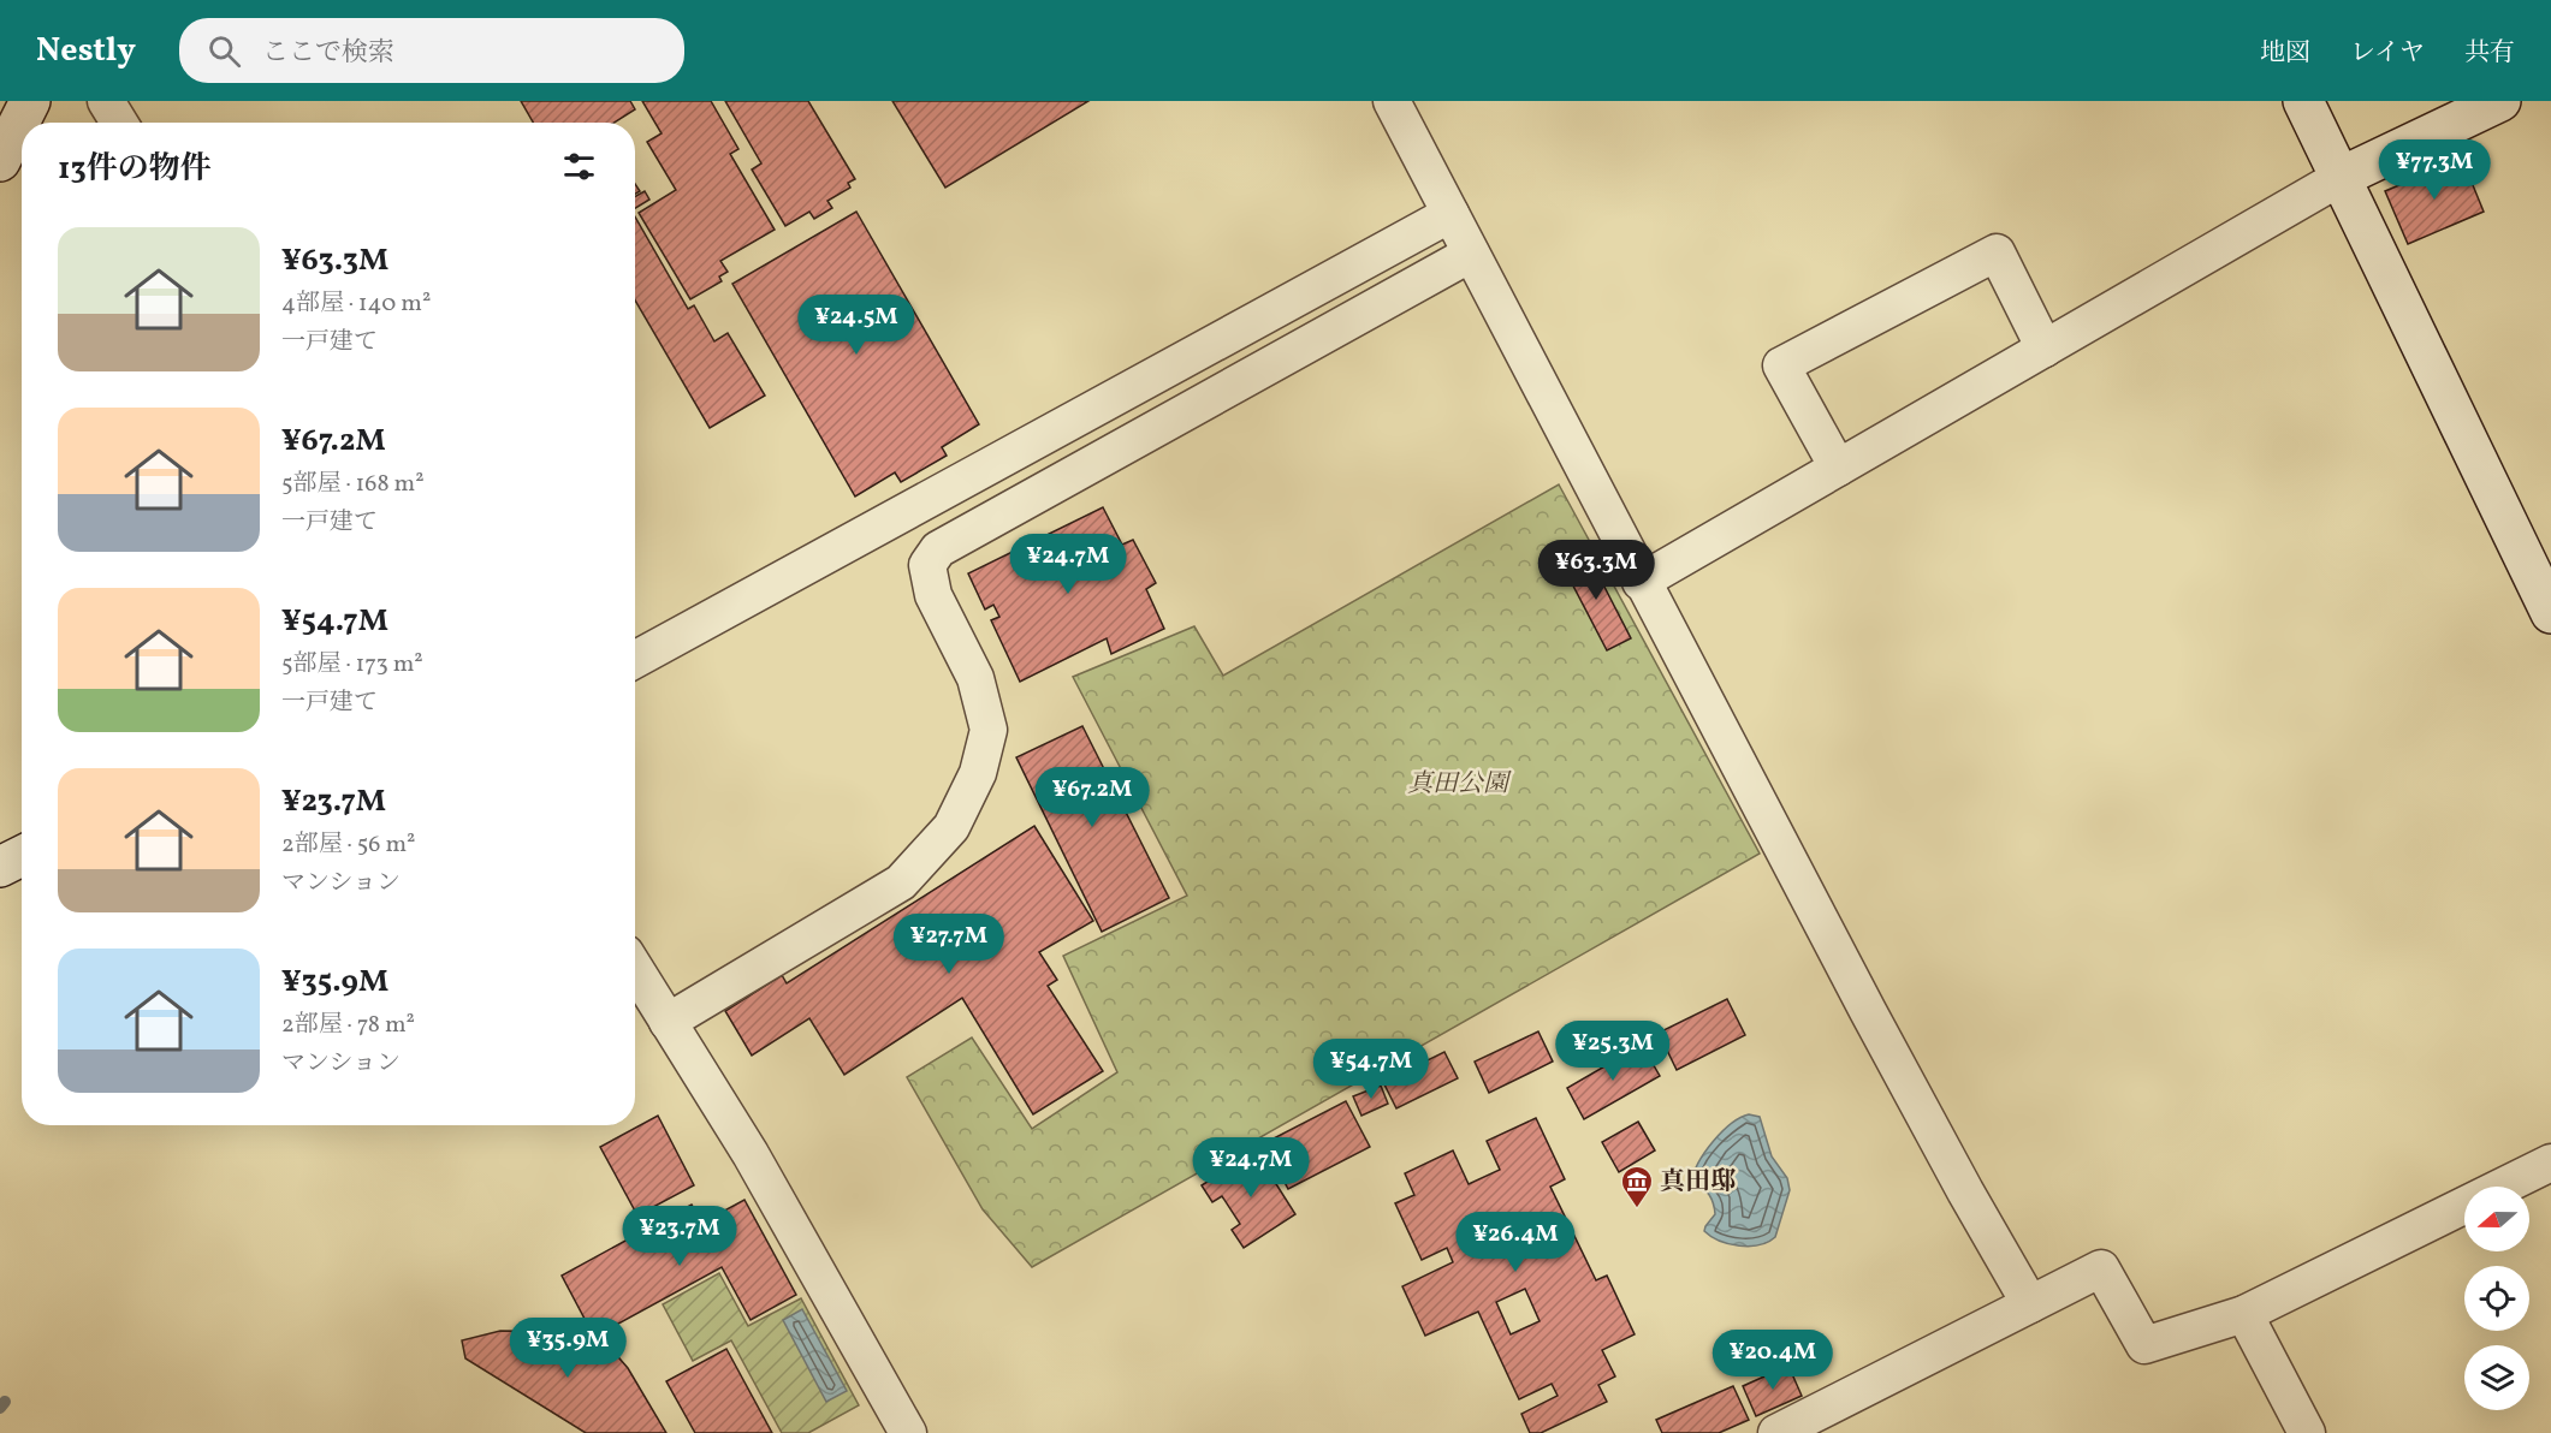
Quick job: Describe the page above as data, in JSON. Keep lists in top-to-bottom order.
{
  "parks": ["真田公園"],
  "places": {
    "museum": ["真田邸"]
  },
  "north": "left",
  "page": {
    "header": "Nestly",
    "search": "ここで検索",
    "nav": ["地図", "レイヤ", "共有"],
    "heading": "13件の物件",
    "price": [
      "¥77.3M",
      "¥24.5M",
      "¥24.7M",
      "¥63.3M",
      "¥67.2M",
      "¥27.7M",
      "¥25.3M",
      "¥54.7M",
      "¥24.7M",
      "¥23.7M",
      "¥26.4M",
      "¥35.9M",
      "¥20.4M"
    ],
    "list": [
      {
        "name": "¥63.3M",
        "note": "4部屋 · 140 m² · 一戸建て"
      },
      {
        "name": "¥67.2M",
        "note": "5部屋 · 168 m² · 一戸建て"
      },
      {
        "name": "¥54.7M",
        "note": "5部屋 · 173 m² · 一戸建て"
      },
      {
        "name": "¥23.7M",
        "note": "2部屋 · 56 m² · マンション"
      },
      {
        "name": "¥35.9M",
        "note": "2部屋 · 78 m² · マンション"
      }
    ]
  }
}
